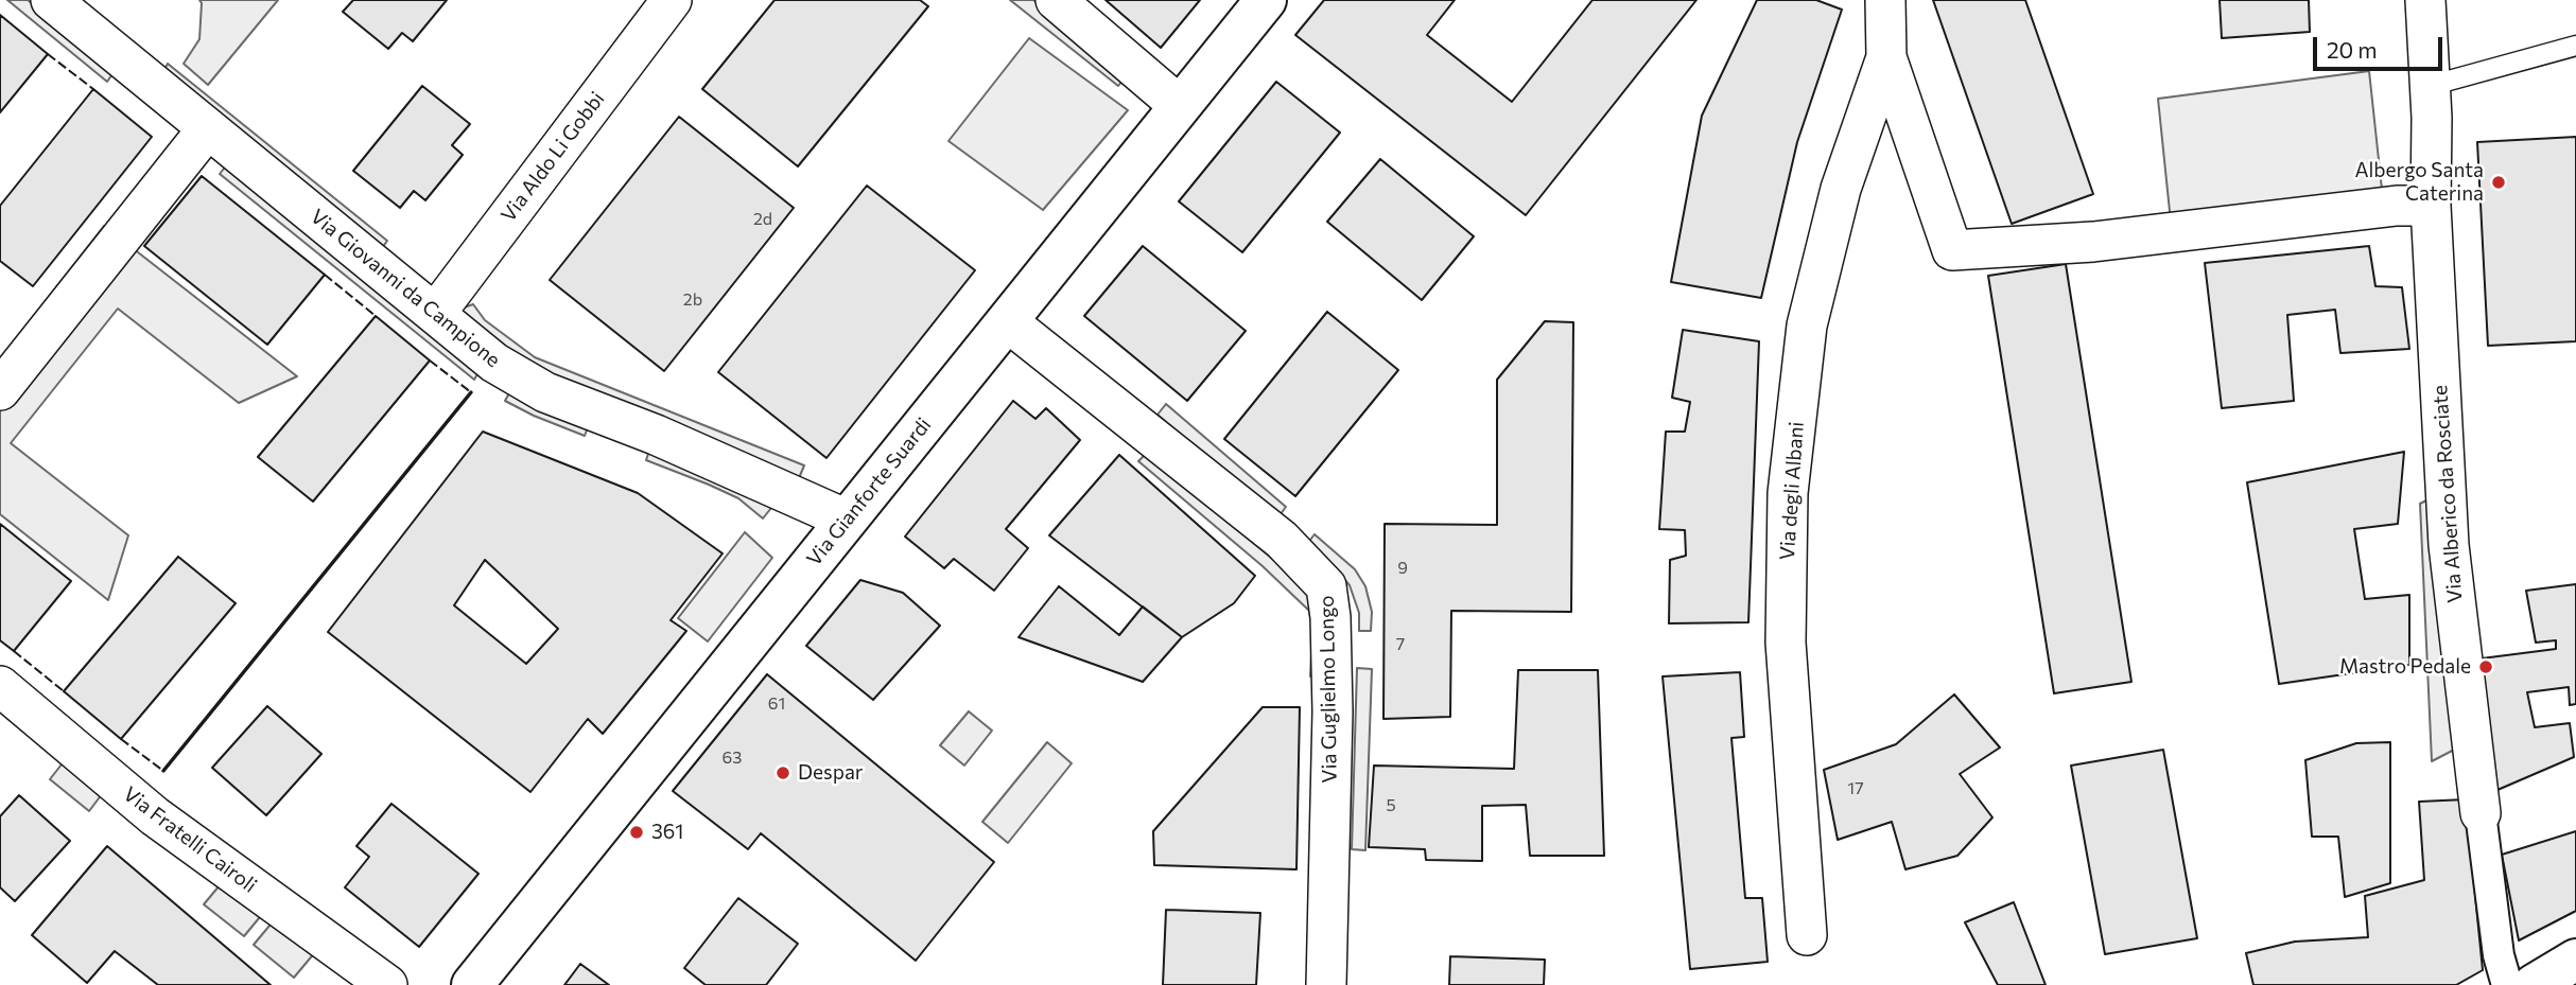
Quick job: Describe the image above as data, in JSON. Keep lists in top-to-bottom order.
{
  "streets": {
    "street": [
      "Via Aldo Li Gobbi",
      "Via Giovanni da Campione",
      "Via degli Albani",
      "Via Gianforte Suardi",
      "Via Alberico da Rosciate",
      "Via Guglielmo Longo",
      "Via Fratelli Cairoli"
    ]
  },
  "crossings": [
    ["Via Aldo Li Gobbi", "Via Giovanni da Campione"],
    ["Via Giovanni da Campione", "Via Gianforte Suardi"],
    ["Via degli Albani", "Via Alberico da Rosciate"],
    ["Via Gianforte Suardi", "Via Guglielmo Longo"]
  ],
  "places": [
    "Albergo Santa Caterina",
    "Mastro Pedale",
    "Despar",
    "361"
  ],
  "house_numbers": [
    "2d",
    "2b",
    "9",
    "7",
    "61",
    "63",
    "17",
    "5"
  ],
  "scale_bar": "20 m"
}
